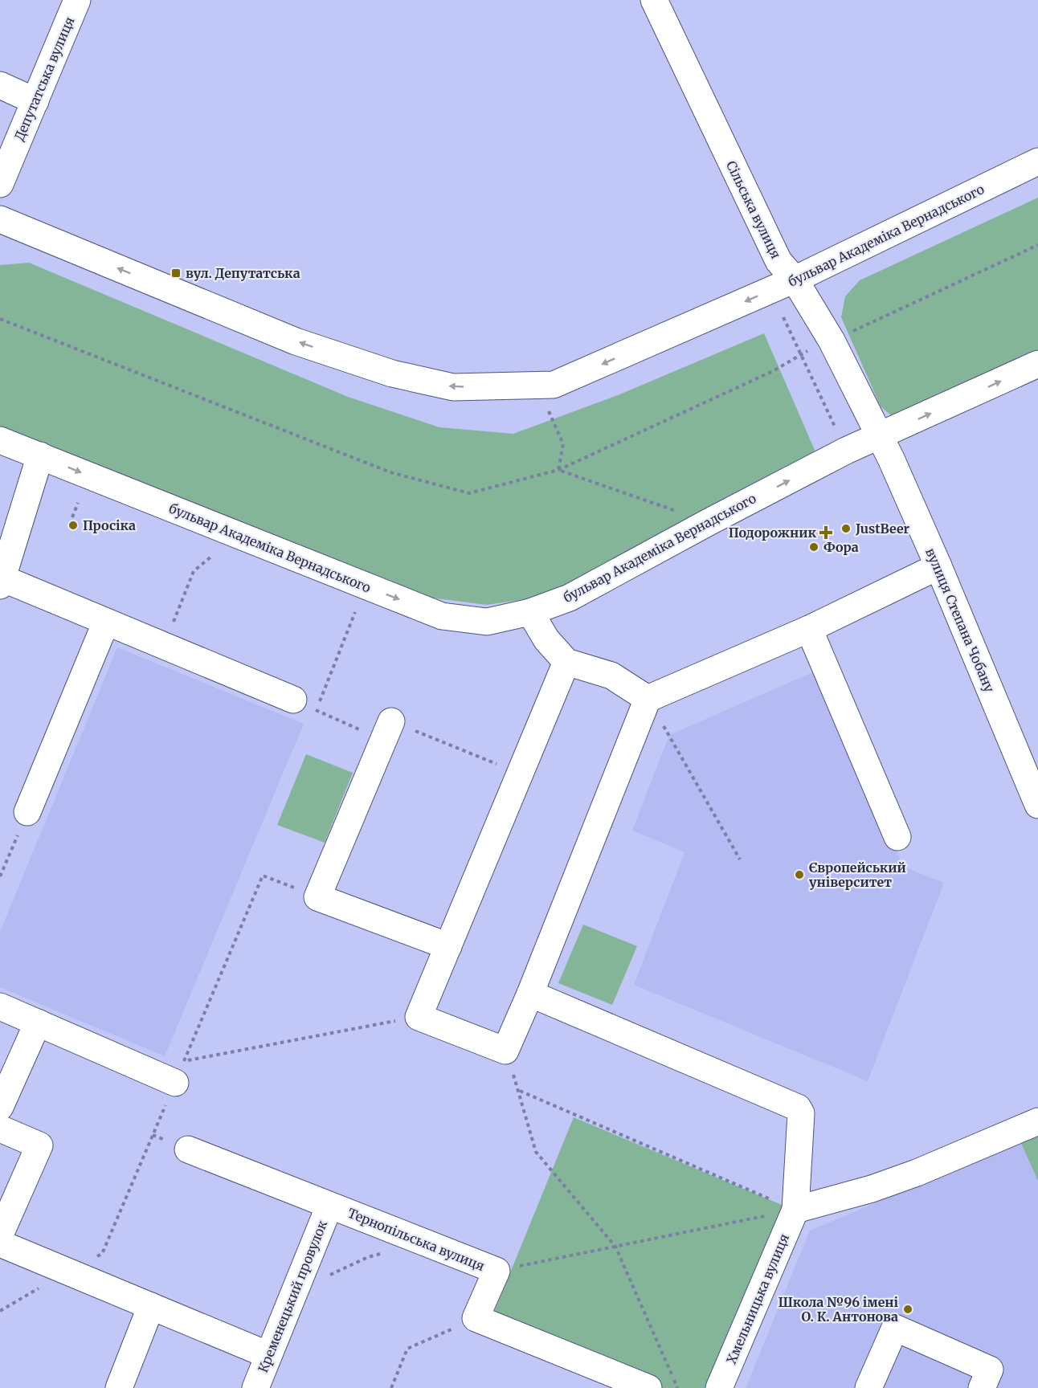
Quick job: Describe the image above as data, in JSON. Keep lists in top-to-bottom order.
{
  "streets": {
    "main road": [
      "Депутатська вулиця",
      "Сільська вулиця",
      "бульвар Академіка Вернадського",
      "вулиця Степана Чобану",
      "Тернопільська вулиця",
      "Кременецький провулок",
      "Хмельницька вулиця"
    ]
  },
  "crossings": [
    ["Сільська вулиця", "бульвар Академіка Вернадського"],
    ["Сільська вулиця", "вулиця Степана Чобану"],
    ["бульвар Академіка Вернадського", "вулиця Степана Чобану"],
    ["Тернопільська вулиця", "Кременецький провулок"]
  ],
  "places": {
    "transit": ["вул. Депутатська"],
    "other": [
      "Просіка",
      "JustBeer",
      "Фора",
      "Європейський університет",
      "Школа №96 імені О. К. Антонова"
    ],
    "health": ["Подорожник"]
  }
}
